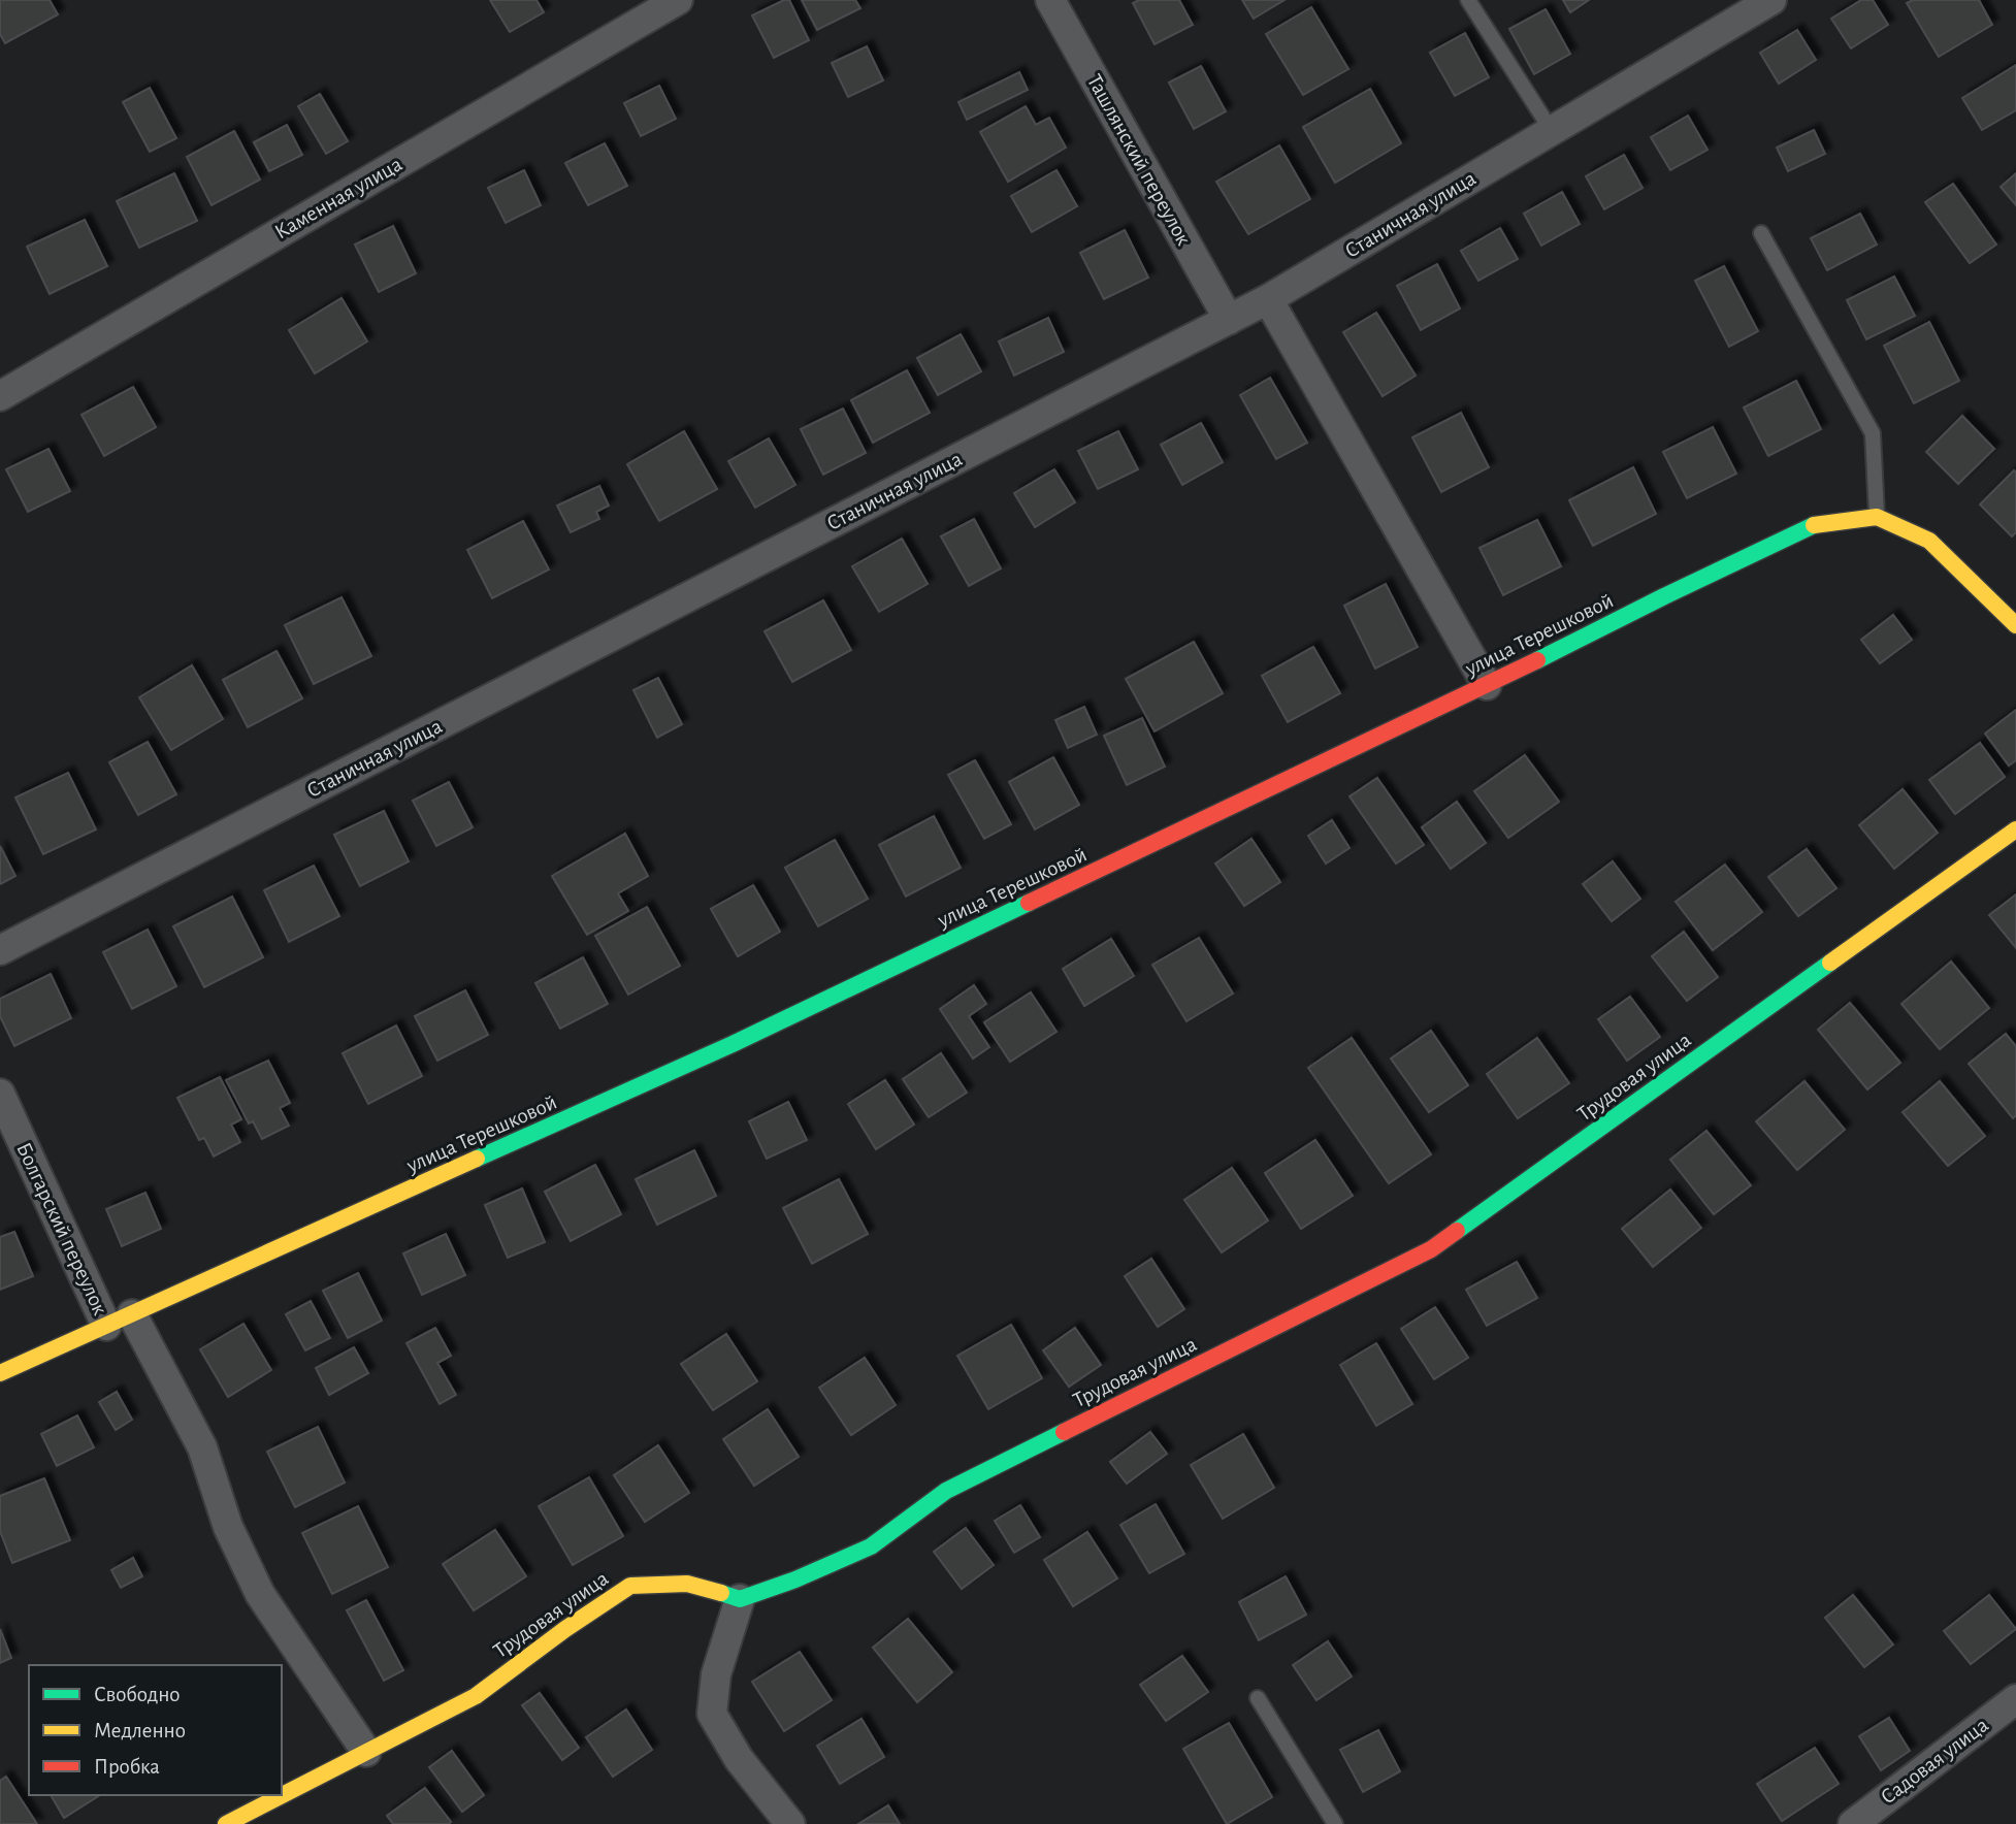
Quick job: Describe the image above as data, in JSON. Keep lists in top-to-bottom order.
{
  "streets": {
    "street": [
      "Ташлянский переулок",
      "Каменная улица",
      "Станичная улица",
      "улица Терешковой",
      "Трудовая улица",
      "Болгарский переулок",
      "Садовая улица"
    ]
  },
  "crossings": [
    ["Ташлянский переулок", "Станичная улица"],
    ["улица Терешковой", "Болгарский переулок"],
    ["Трудовая улица", "Болгарский переулок"]
  ],
  "legend": ["Свободно", "Медленно", "Пробка"]
}
